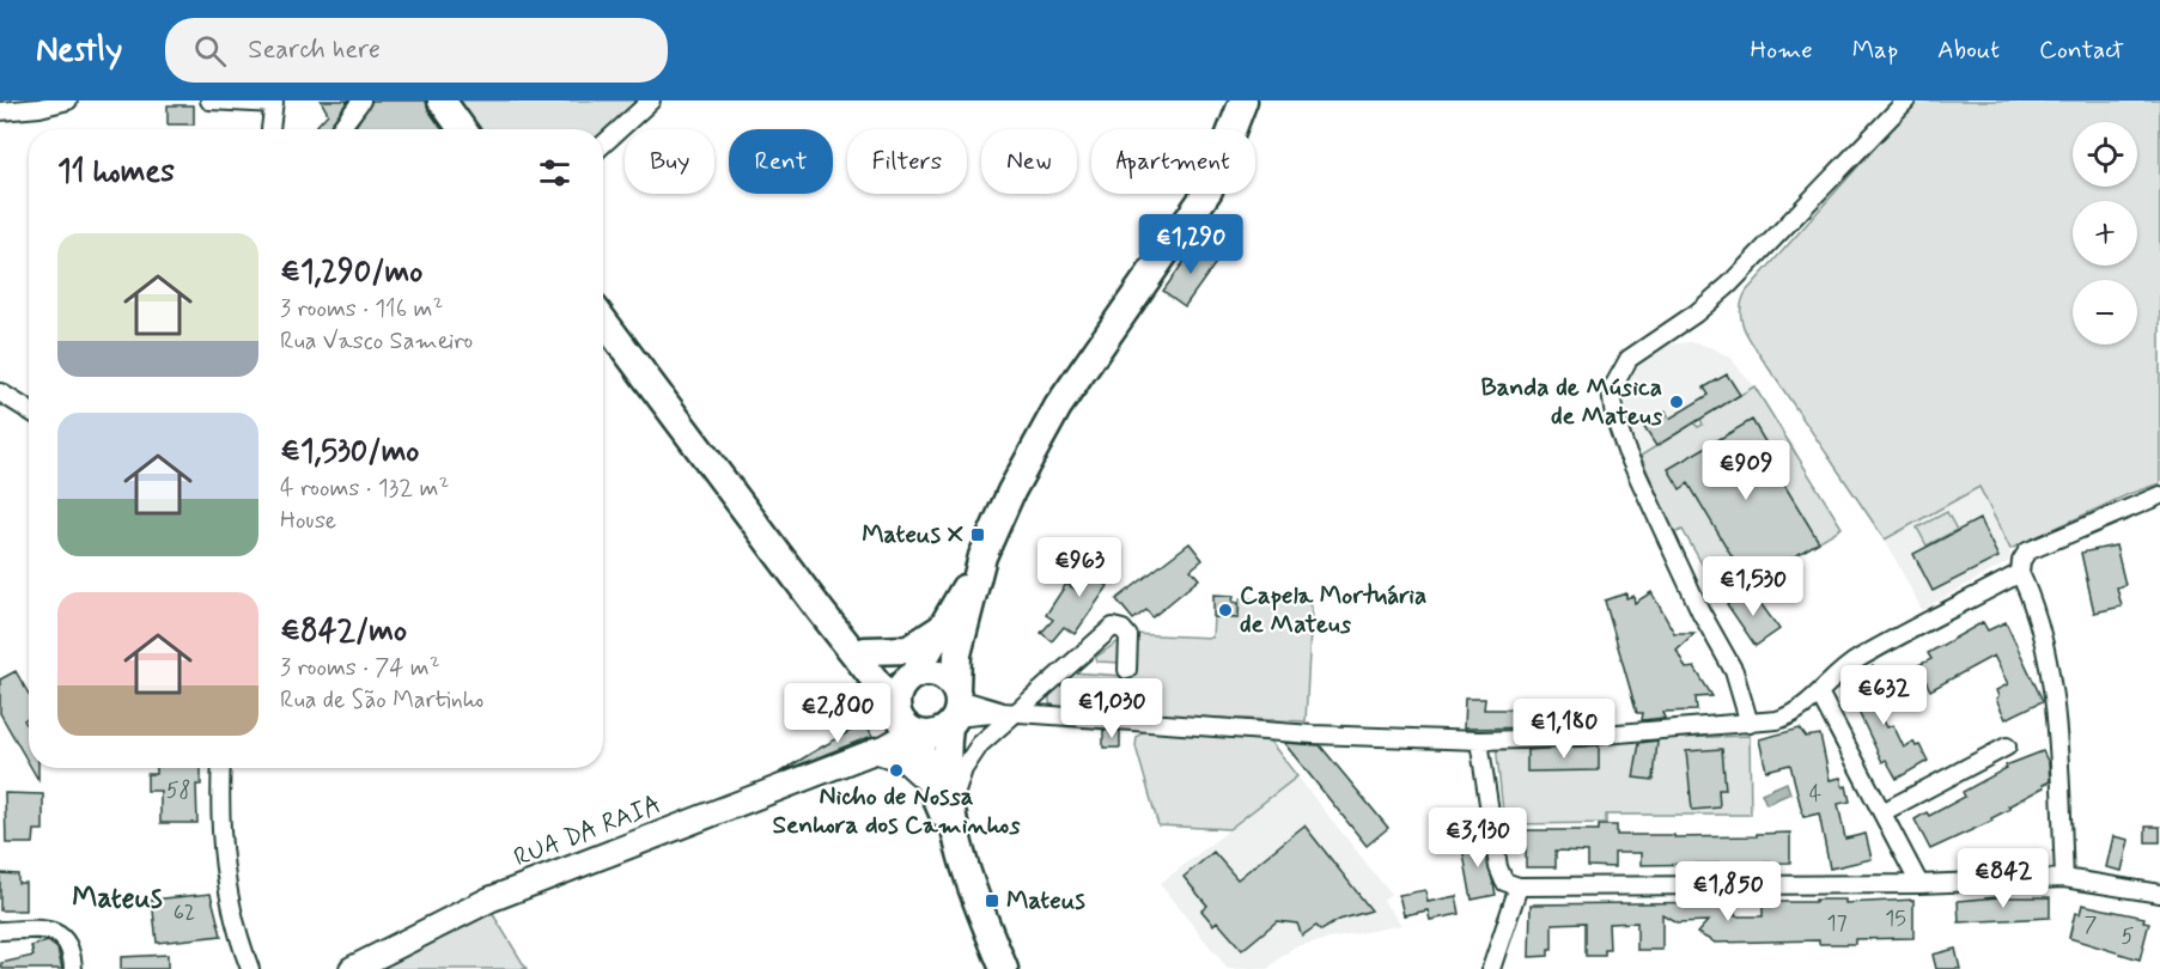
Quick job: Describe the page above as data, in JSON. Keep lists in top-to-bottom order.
{
  "streets": {
    "main road": ["RUA DA RAIA"]
  },
  "districts": ["Mateus"],
  "places": {
    "other": ["Banda de Música de Mateus", "Capela Mortuária de Mateus", "Nicho de Nossa Senhora dos Caminhos"],
    "transit": ["Mateus X", "Mateus"]
  },
  "house_numbers": [
    "58",
    "4",
    "62",
    "15",
    "17",
    "7",
    "5"
  ],
  "page": {
    "header": "Nestly",
    "search": "Search here",
    "nav": [
      "Home",
      "Map",
      "About",
      "Contact"
    ],
    "map_buttons": ["+", "−"],
    "chip": [
      "Buy",
      "Rent",
      "Filters",
      "New",
      "Apartment"
    ],
    "heading": "11 homes",
    "price": [
      "€1,290",
      "€909",
      "€963",
      "€1,530",
      "€632",
      "€1,030",
      "€2,800",
      "€1,180",
      "€3,130",
      "€842",
      "€1,850"
    ],
    "list": [
      {
        "name": "€1,290/mo",
        "note": "3 rooms · 116 m² · Rua Vasco Sameiro"
      },
      {
        "name": "€1,530/mo",
        "note": "4 rooms · 132 m² · House"
      },
      {
        "name": "€842/mo",
        "note": "3 rooms · 74 m² · Rua de São Martinho"
      }
    ]
  }
}
